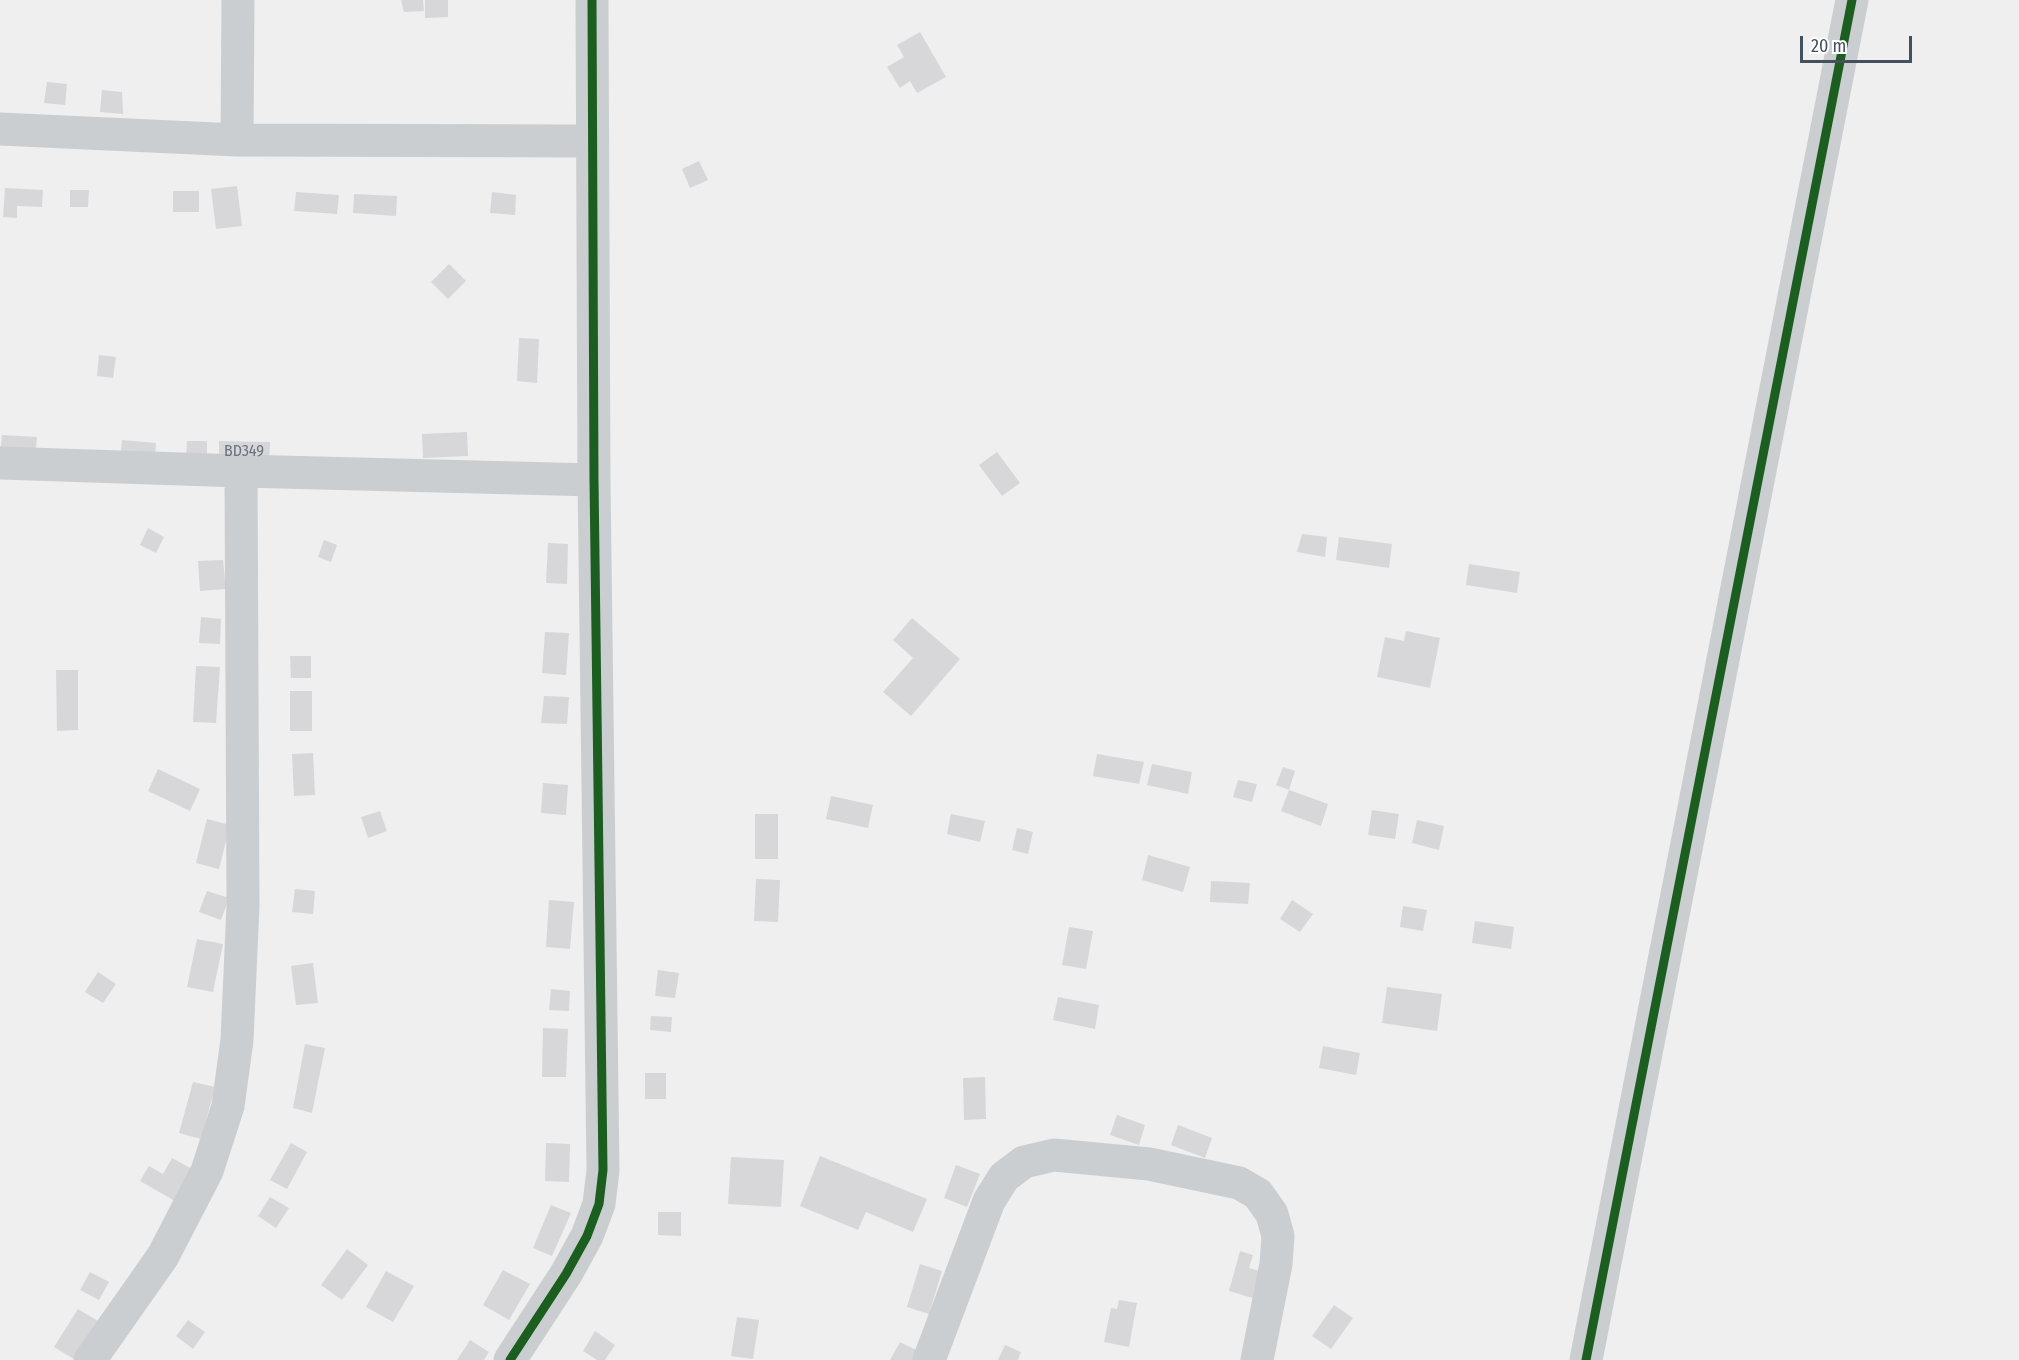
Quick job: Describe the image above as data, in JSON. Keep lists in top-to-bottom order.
{
  "house_numbers": ["BD349"],
  "scale_bar": "20 m"
}
